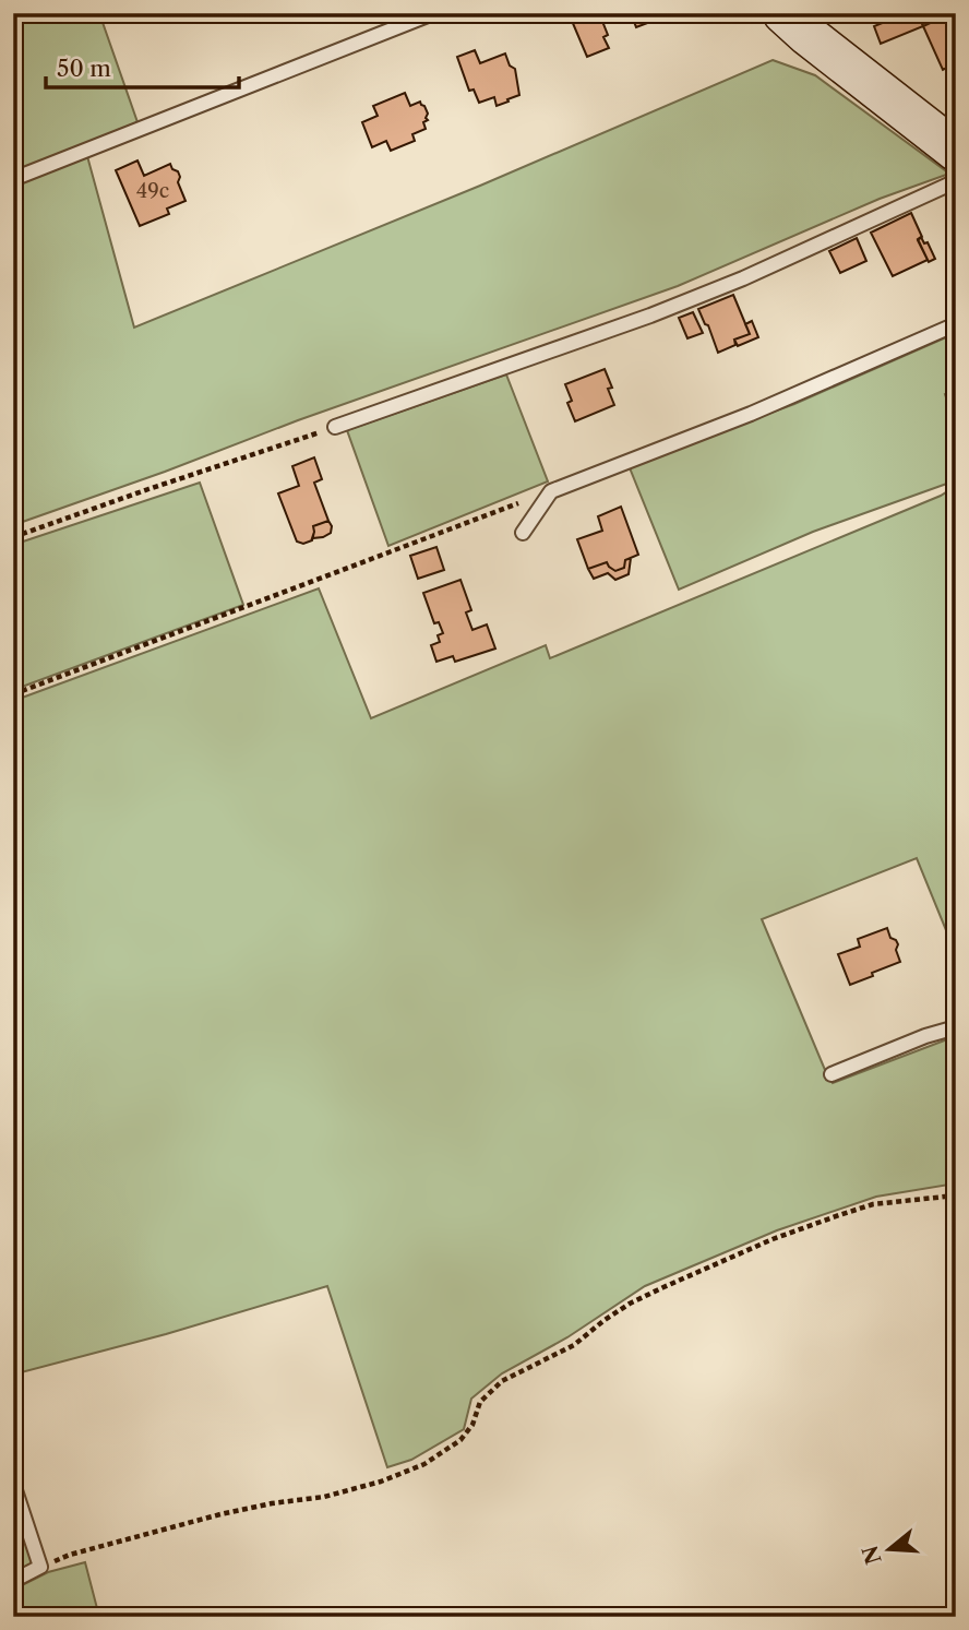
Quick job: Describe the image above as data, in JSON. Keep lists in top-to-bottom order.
{
  "house_numbers": ["49c"],
  "scale_bar": "50 m",
  "north": "left"
}
